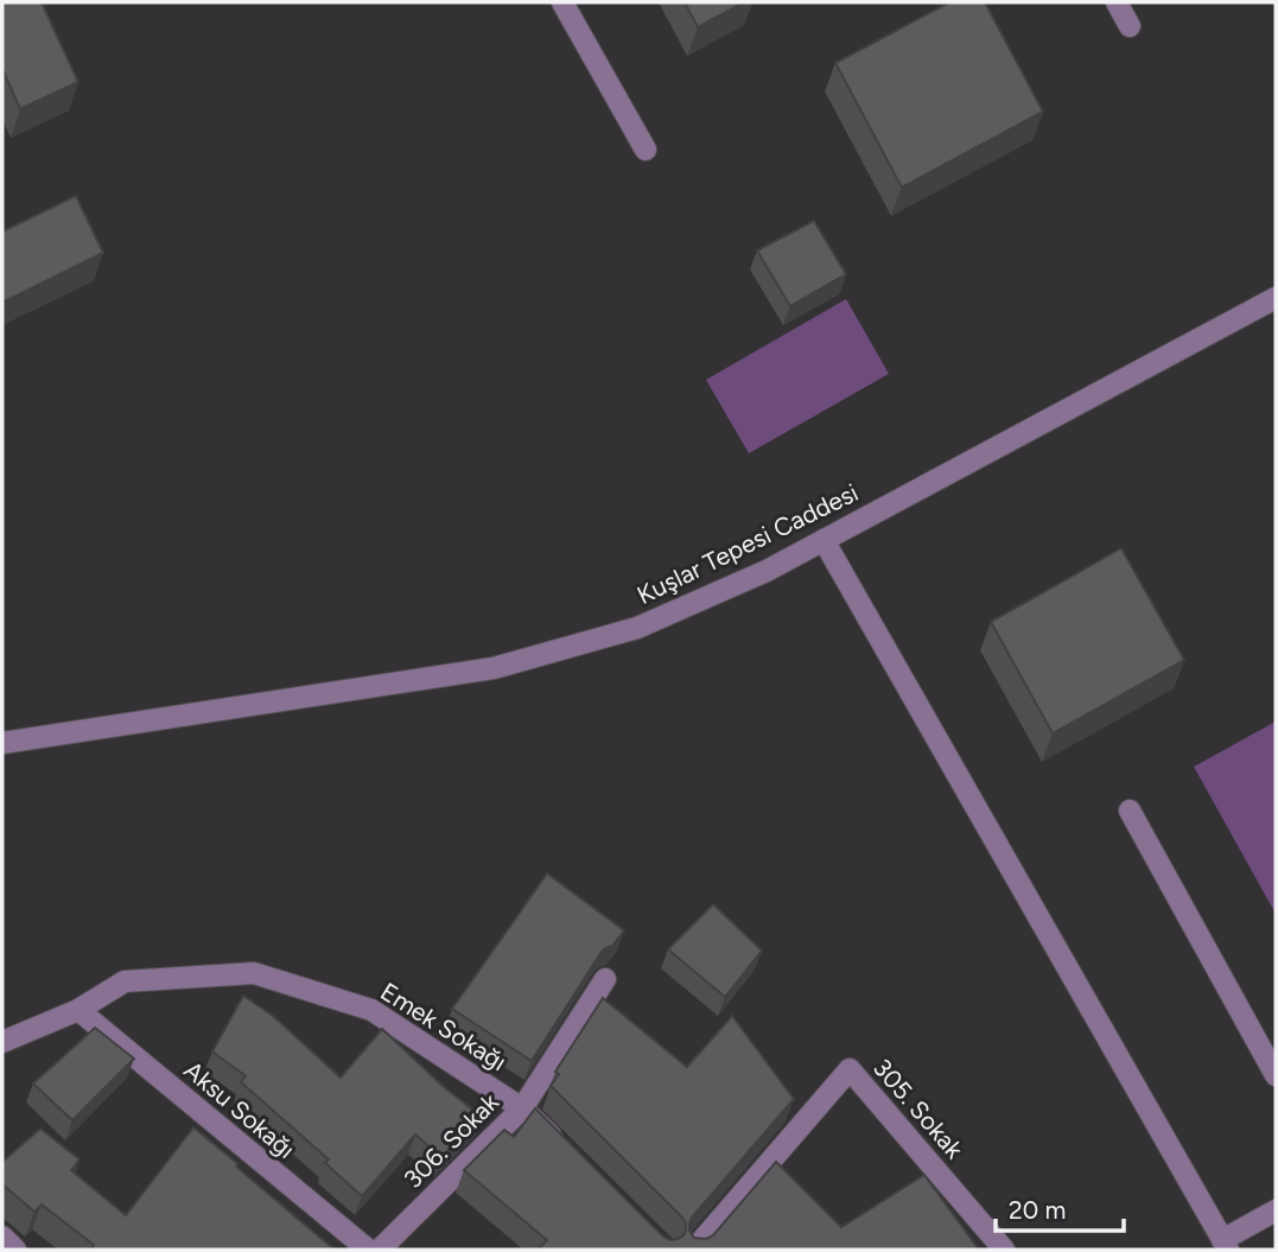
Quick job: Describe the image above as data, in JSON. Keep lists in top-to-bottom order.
{
  "streets": {
    "street": [
      "Kuşlar Tepesi Caddesi",
      "Emek Sokağı",
      "305. Sokak",
      "Aksu Sokağı",
      "306. Sokak"
    ]
  },
  "crossings": [
    ["Emek Sokağı", "Aksu Sokağı"],
    ["Emek Sokağı", "306. Sokak"]
  ],
  "scale_bar": "20 m"
}
